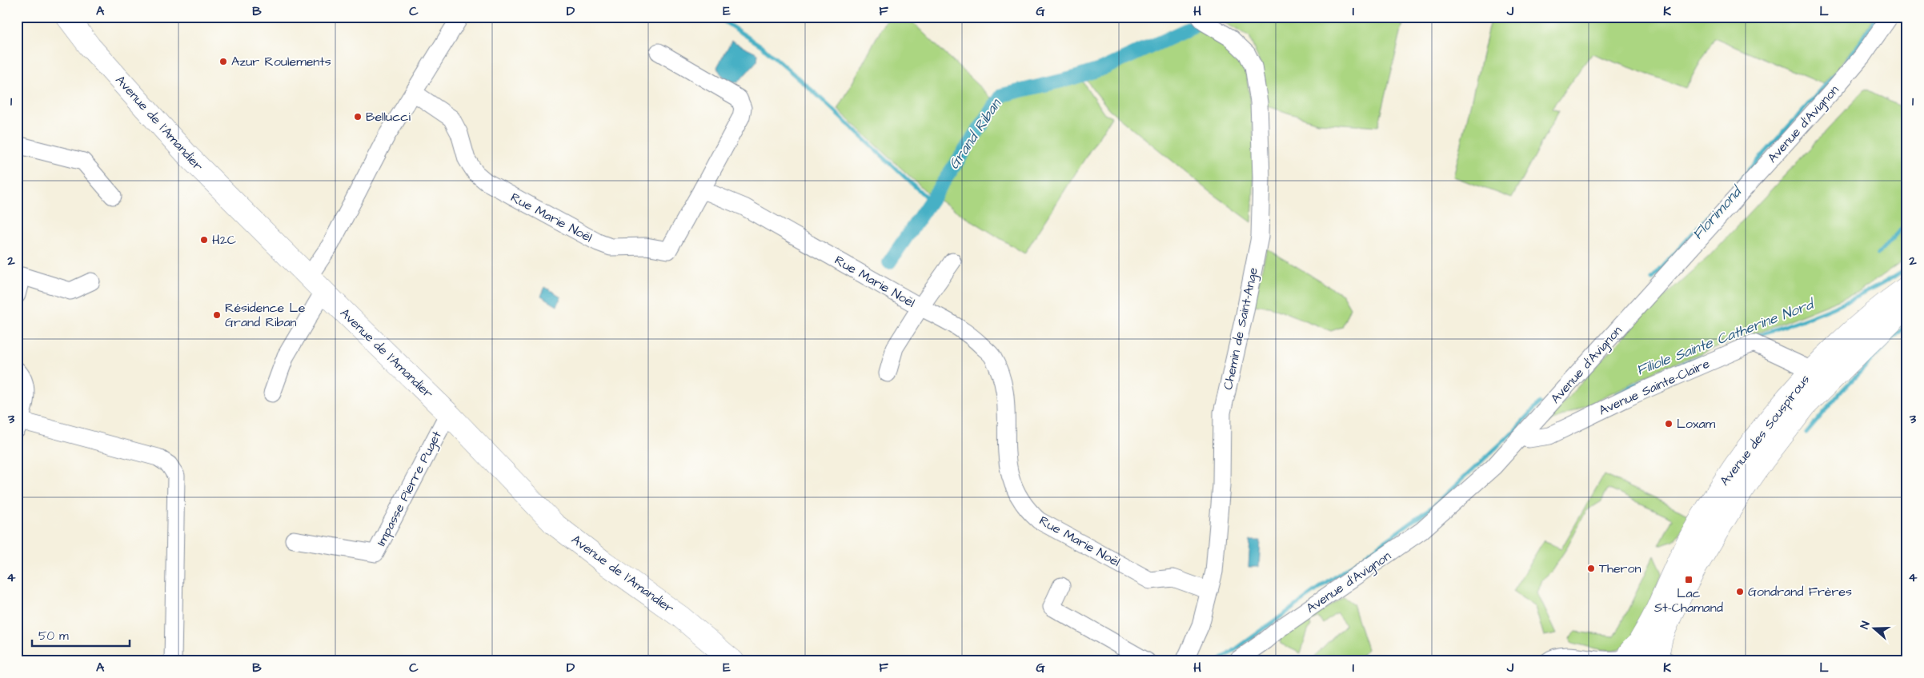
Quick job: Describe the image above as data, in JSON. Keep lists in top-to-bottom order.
{
  "streets": {
    "main road": ["Avenue de l'Amandier", "Avenue des Souspirous"],
    "street": [
      "Avenue d'Avignon",
      "Rue Marie Noël",
      "Chemin de Saint-Ange",
      "Avenue Sainte-Claire",
      "Impasse Pierre Puget"
    ]
  },
  "crossings": [
    ["Avenue de l'Amandier", "Impasse Pierre Puget"],
    ["Avenue d'Avignon", "Avenue Sainte-Claire"],
    ["Rue Marie Noël", "Chemin de Saint-Ange"],
    ["Avenue Sainte-Claire", "Avenue des Souspirous"]
  ],
  "water": ["Grand Riban", "Florimond", "Filiole Sainte Catherine Nord"],
  "places": {
    "other": [
      "Azur Roulements",
      "Bellucci",
      "H2C",
      "Résidence Le Grand Riban",
      "Loxam",
      "Theron",
      "Gondrand Frères"
    ],
    "transit": ["Lac St-Chamand"]
  },
  "scale_bar": "50 m",
  "north": "left",
  "grid": {
    "columns": [
      "A",
      "B",
      "C",
      "D",
      "E",
      "F",
      "G",
      "H",
      "I",
      "J",
      "K",
      "L"
    ],
    "rows": [
      "1",
      "2",
      "3",
      "4"
    ]
  }
}
